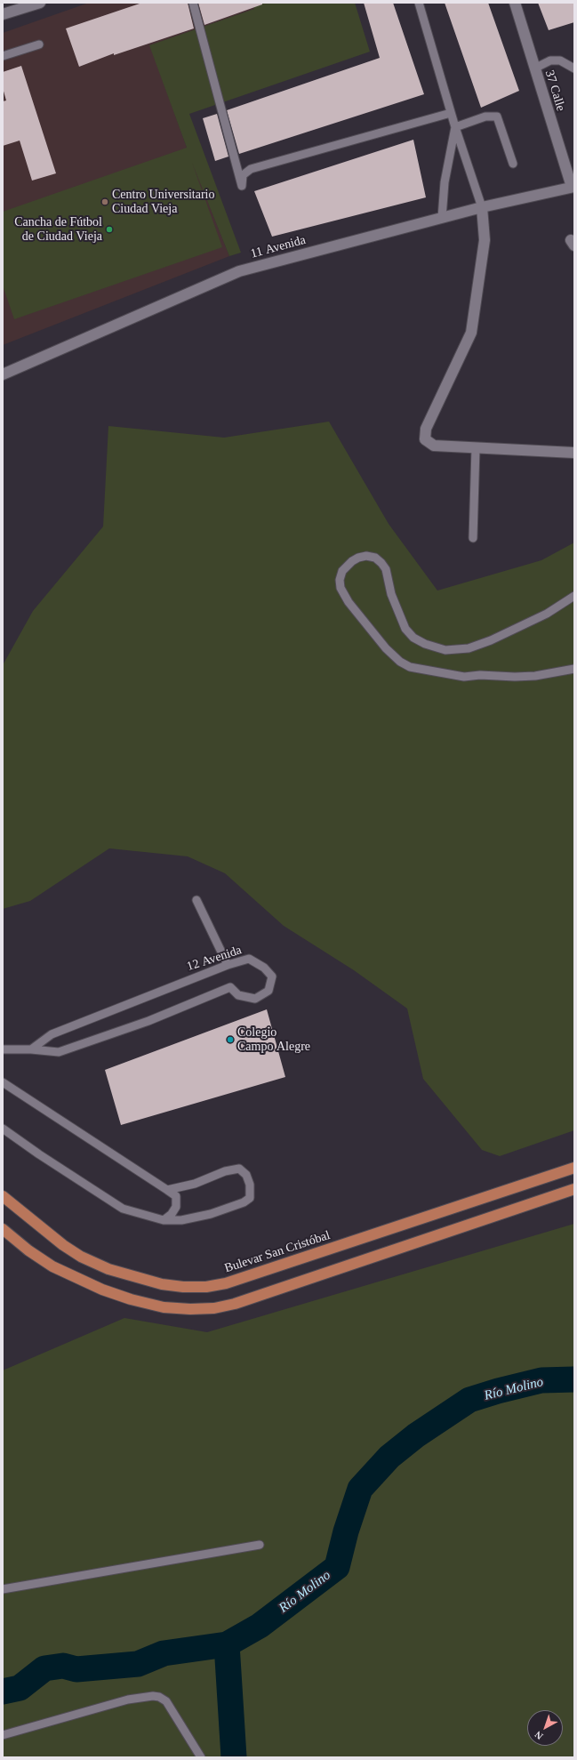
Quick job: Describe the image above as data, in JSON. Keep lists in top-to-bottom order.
{
  "streets": {
    "main road": ["Bulevar San Cristóbal"],
    "street": ["37 Calle", "11 Avenida"],
    "lane": ["12 Avenida"]
  },
  "crossings": [
    ["37 Calle", "11 Avenida"]
  ],
  "water": ["Río Molino"],
  "places": ["Centro Universitario Ciudad Vieja", "Cancha de Fútbol de Ciudad Vieja", "Colegio Campo Alegre"],
  "north": "bottom left"
}
